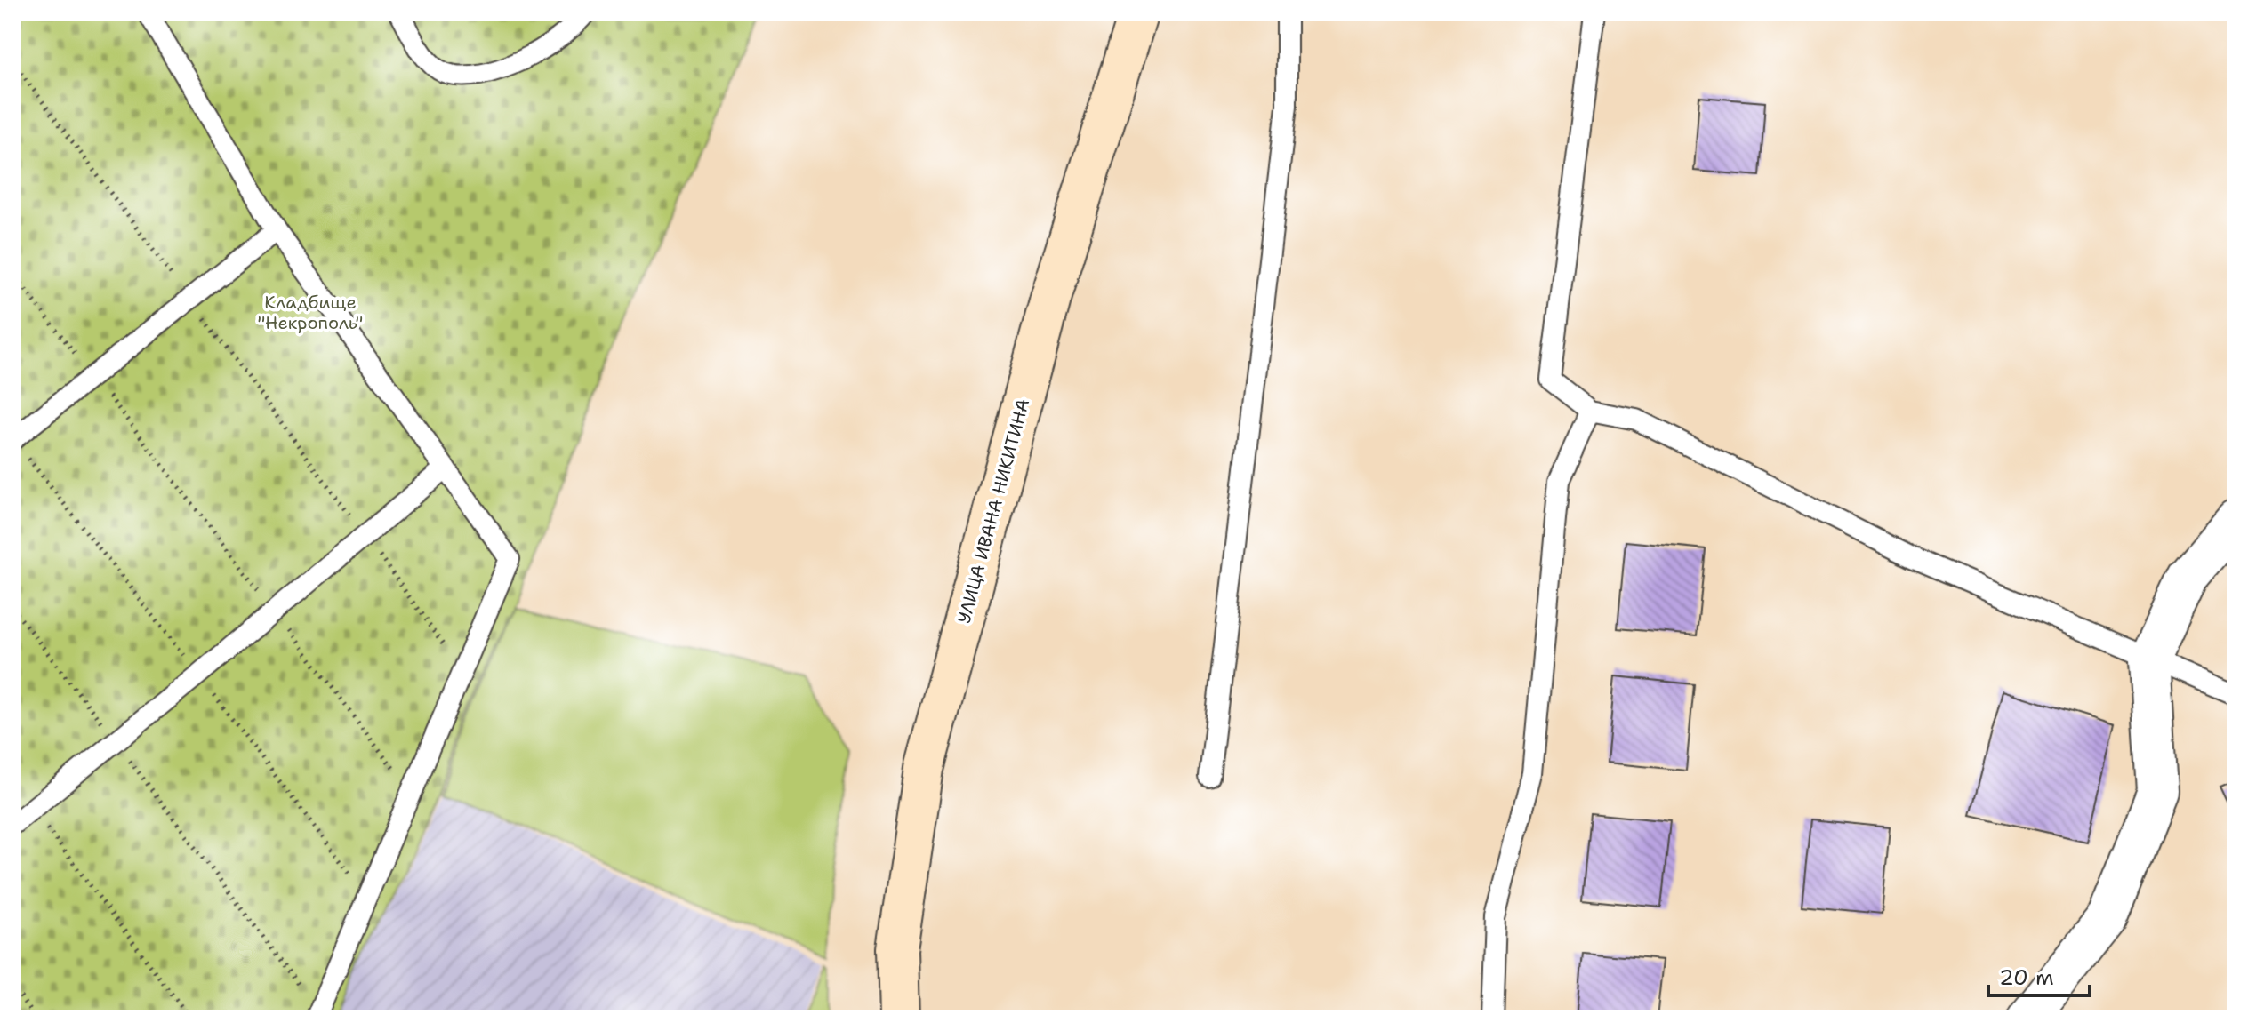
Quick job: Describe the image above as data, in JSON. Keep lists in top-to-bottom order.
{
  "streets": {
    "main road": ["УЛИЦА ИВАНА НИКИТИНА"]
  },
  "parks": ["Кладбище \"Некрополь\""],
  "scale_bar": "20 m"
}
